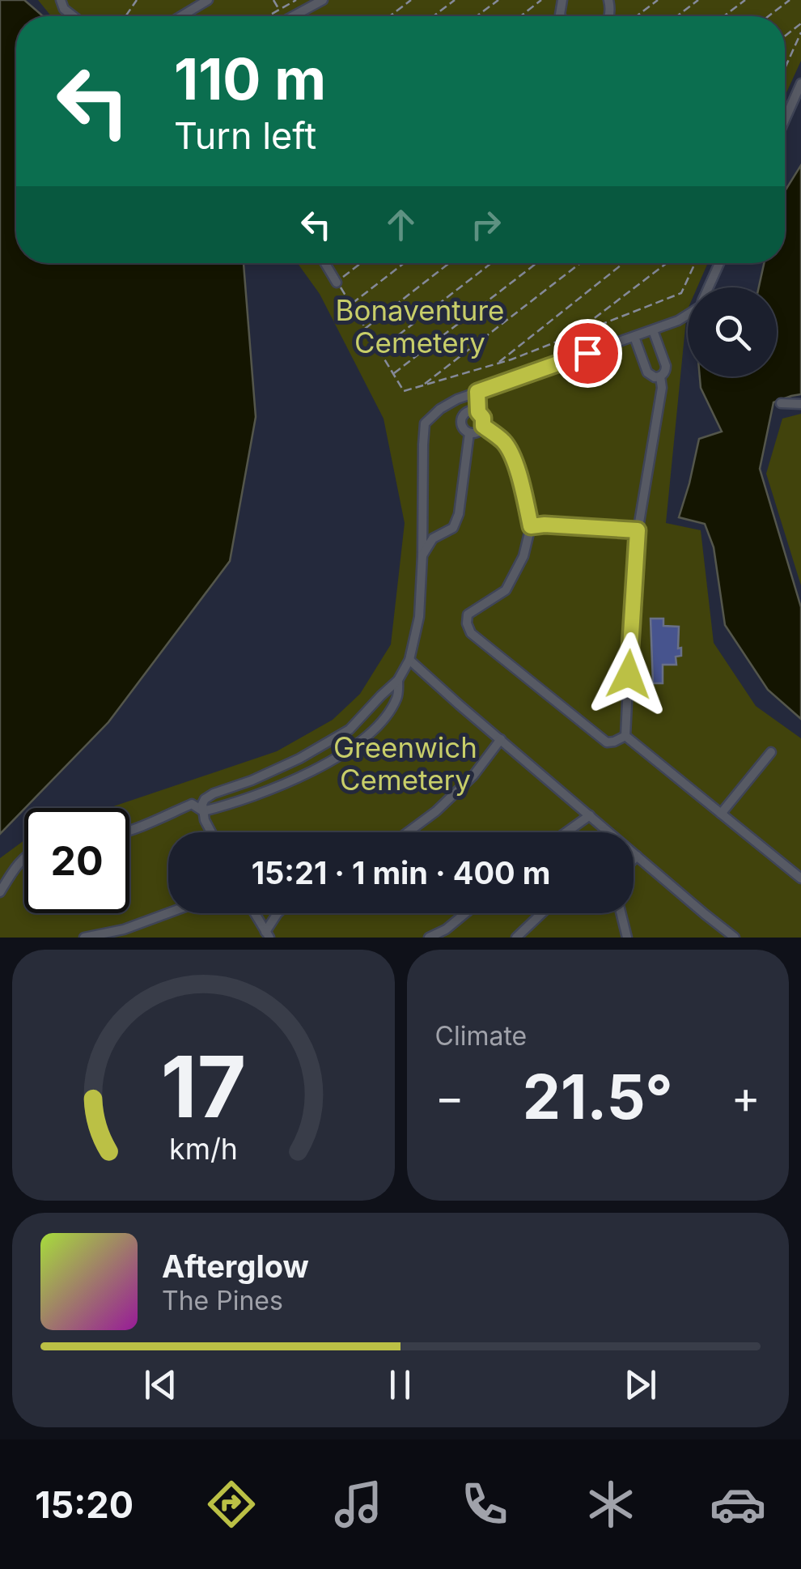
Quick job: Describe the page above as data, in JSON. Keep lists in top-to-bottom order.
{
  "parks": ["Bonaventure Cemetery", "Greenwich Cemetery"],
  "page": {
    "turn": ["110 m", "Turn left"],
    "limit": "20",
    "trip": "15:21 · 1 min · 400 m",
    "tile": "Climate",
    "heat": ["−", "21.5°", "+"],
    "song": ["Afterglow", "The Pines"],
    "tabs": "15:20",
    "gauge": ["17", "km/h"]
  }
}
